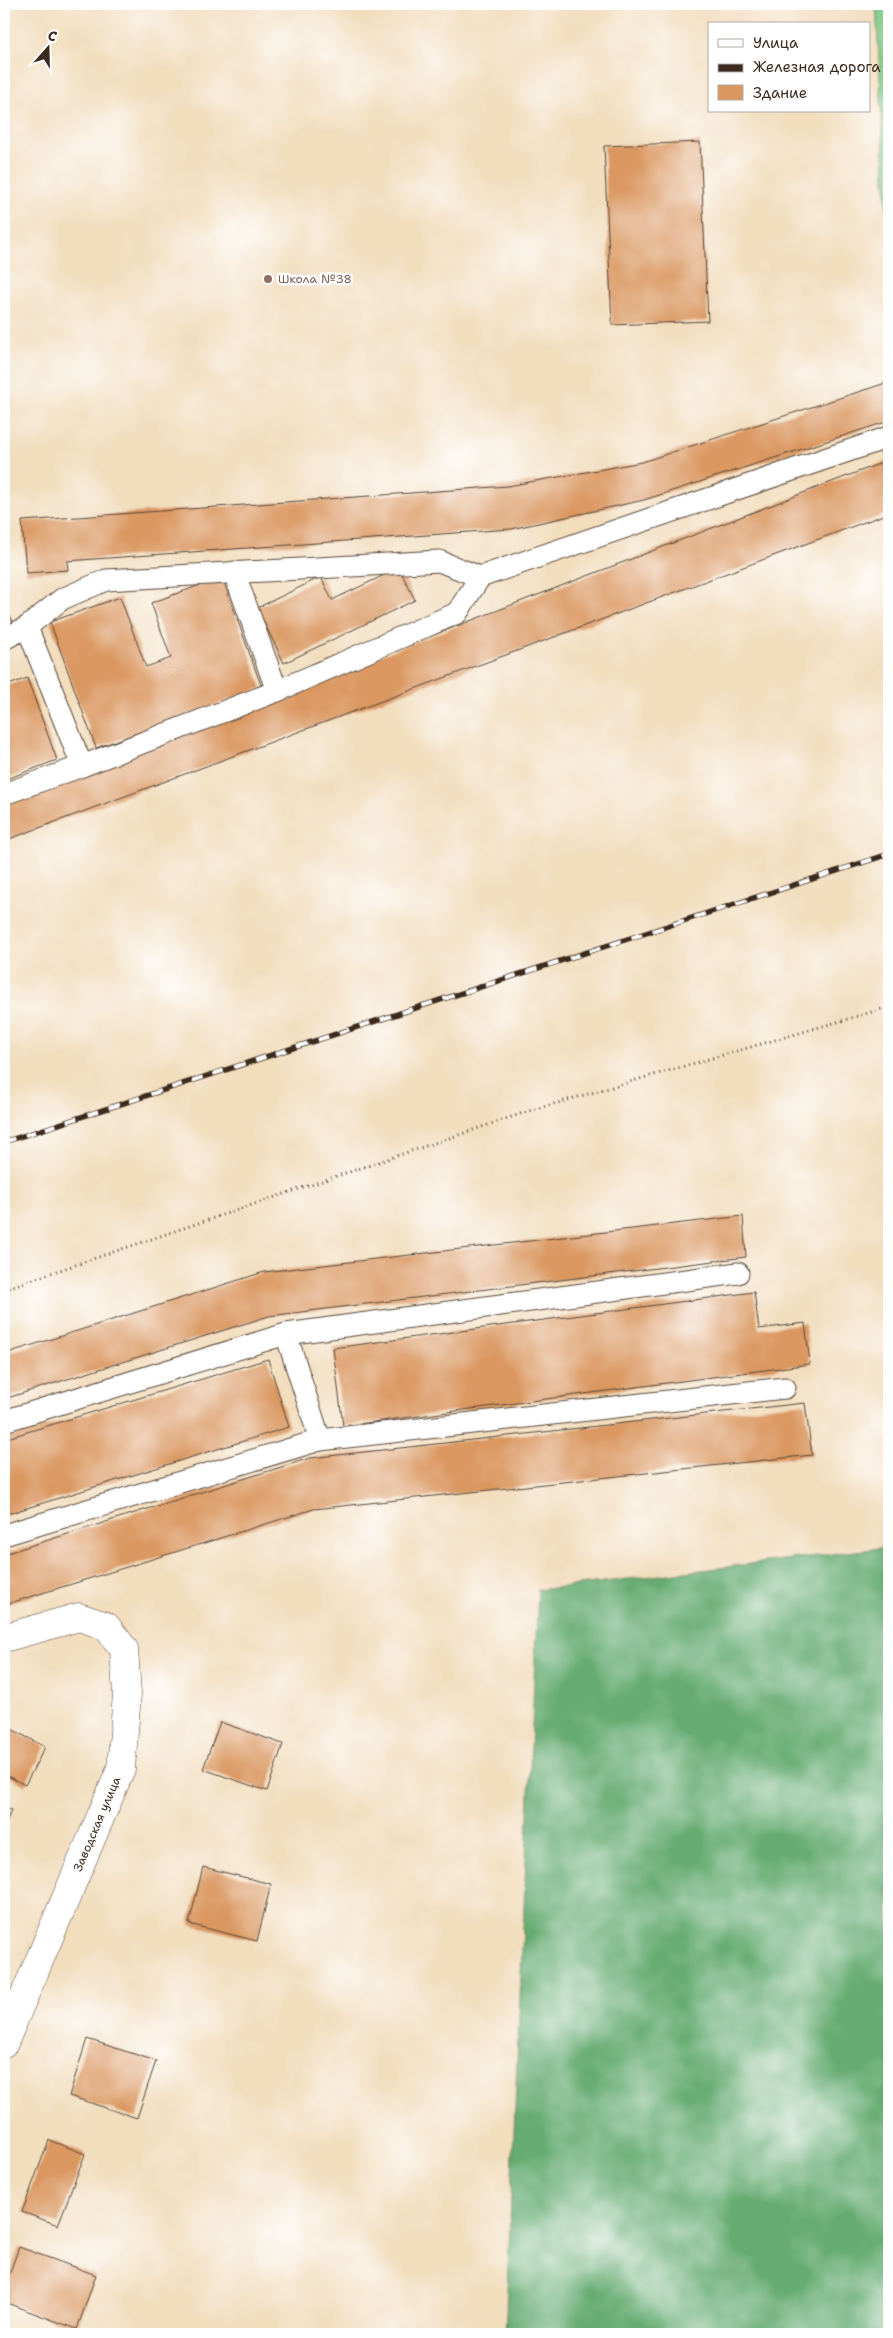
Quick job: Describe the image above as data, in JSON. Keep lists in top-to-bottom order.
{
  "streets": {
    "street": ["Заводская улица"]
  },
  "places": ["Школа №38"],
  "legend": ["Улица", "Железная дорога", "Здание"],
  "north": "top"
}
